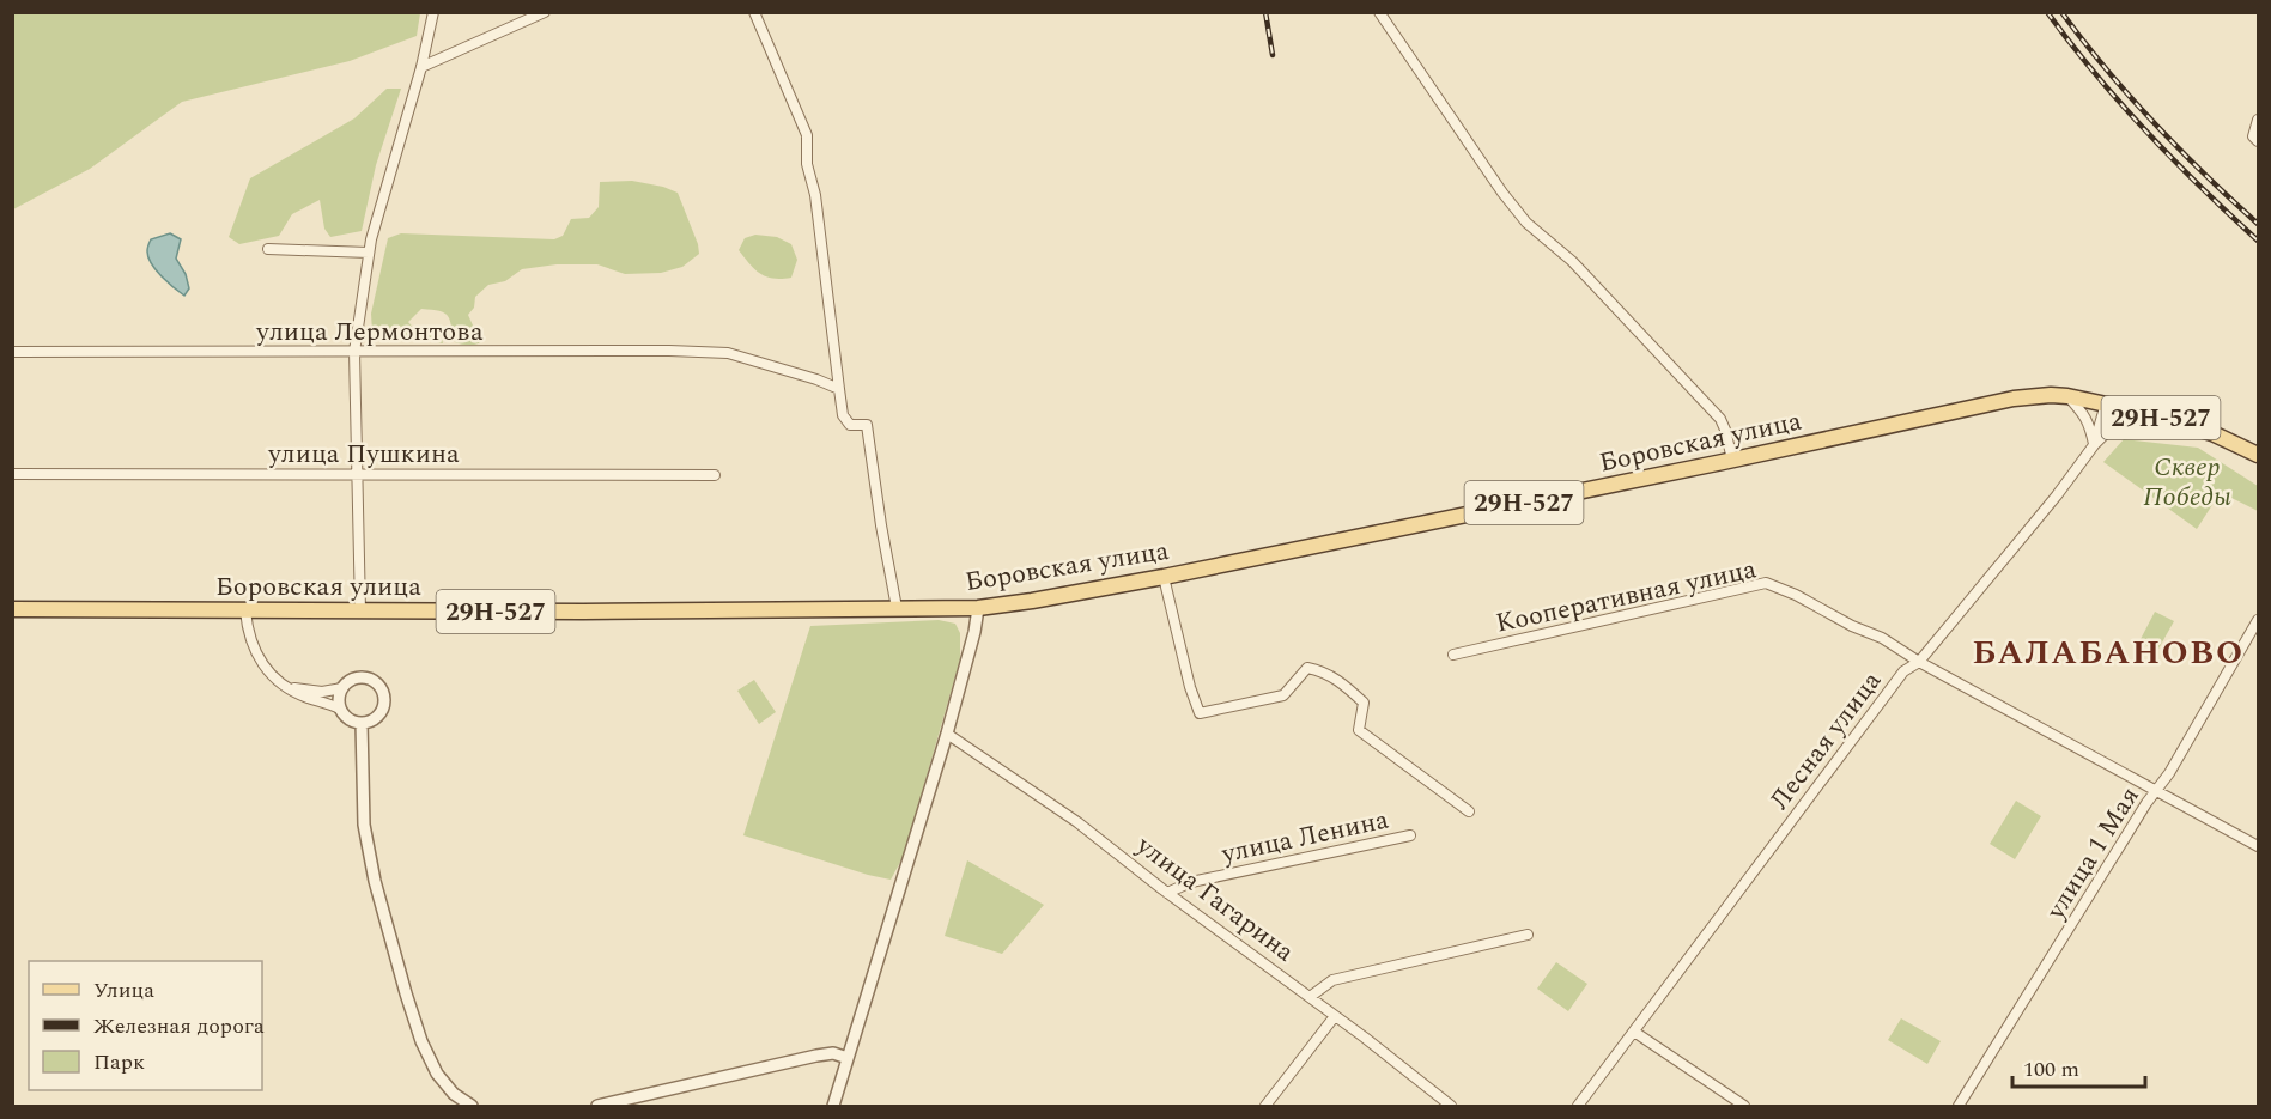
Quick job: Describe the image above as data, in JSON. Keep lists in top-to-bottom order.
{
  "streets": {
    "main road": ["29Н-527", "Боровская улица"],
    "street": [
      "улица Лермонтова",
      "улица Пушкина",
      "Кооперативная улица",
      "Лесная улица",
      "улица Ленина",
      "улица 1 Мая",
      "улица Гагарина"
    ]
  },
  "crossings": [
    ["29Н-527", "Боровская улица"],
    ["29Н-527", "Лесная улица"],
    ["Кооперативная улица", "Лесная улица"],
    ["Кооперативная улица", "улица 1 Мая"],
    ["улица Ленина", "улица Гагарина"]
  ],
  "districts": ["БАЛАБАНОВО"],
  "parks": ["Сквер Победы"],
  "legend": ["Улица", "Железная дорога", "Парк"],
  "scale_bar": "100 m"
}
